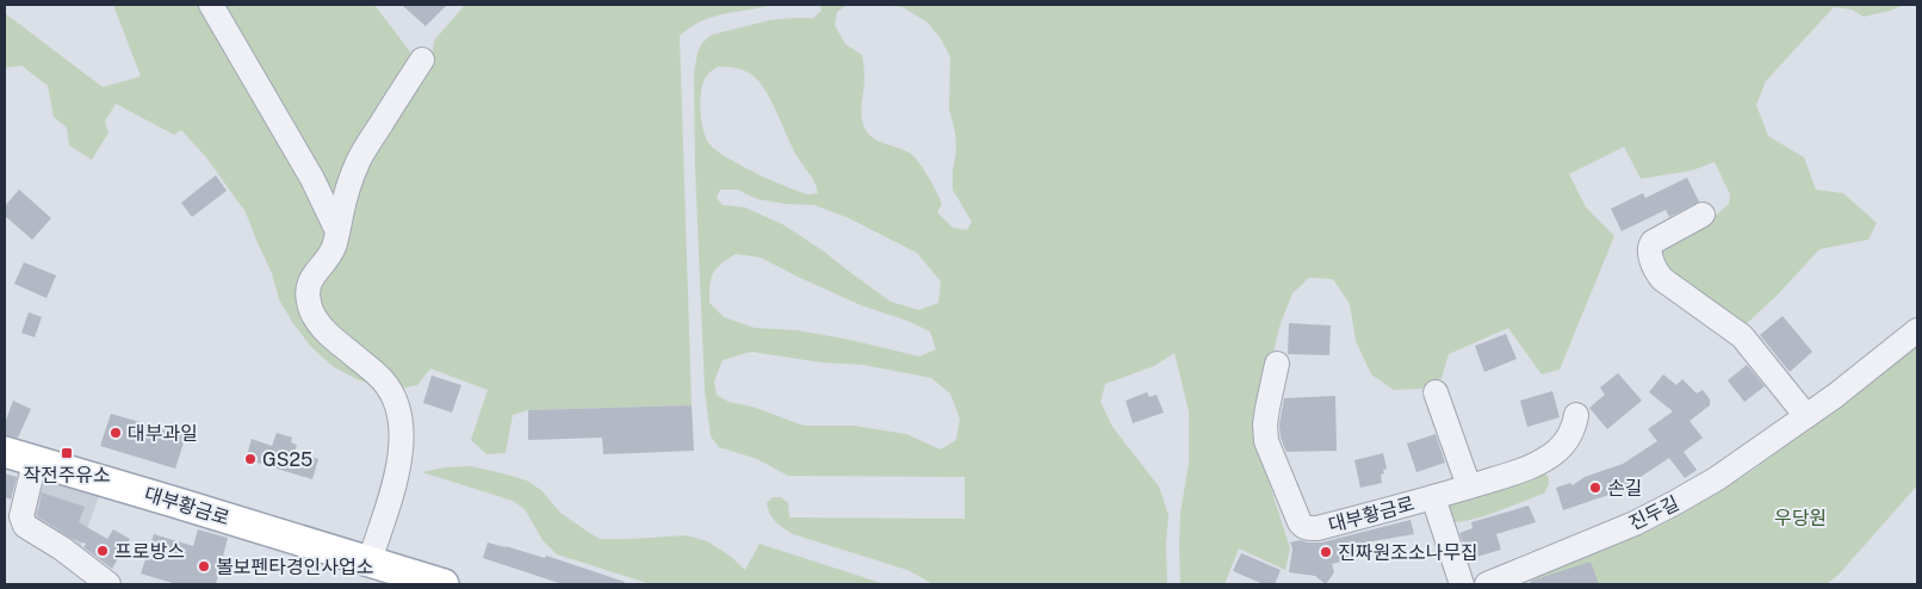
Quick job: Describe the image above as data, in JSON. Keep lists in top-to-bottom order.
{
  "streets": {
    "main road": ["대부황금로"],
    "street": ["진두길"]
  },
  "parks": ["우당원"],
  "places": {
    "other": [
      "대부과일",
      "GS25",
      "손길",
      "프로방스",
      "진짜원조소나무집",
      "볼보펜타경인사업소"
    ],
    "transit": ["작전주유소"]
  }
}
